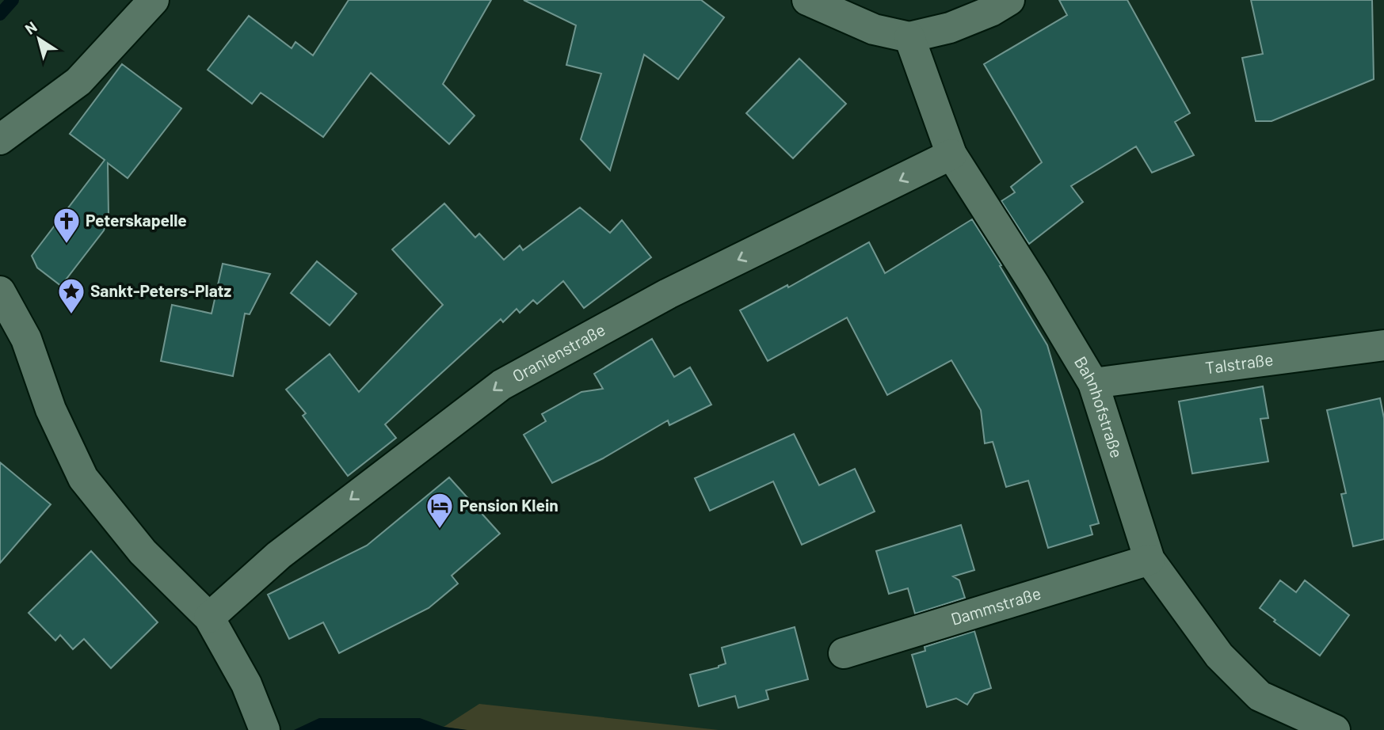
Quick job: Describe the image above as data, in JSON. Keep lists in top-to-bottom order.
{
  "streets": {
    "street": [
      "Oranienstraße",
      "Talstraße",
      "Bahnhofstraße",
      "Dammstraße"
    ]
  },
  "crossings": [
    ["Oranienstraße", "Bahnhofstraße"],
    ["Talstraße", "Bahnhofstraße"],
    ["Bahnhofstraße", "Dammstraße"]
  ],
  "one_way": ["Oranienstraße"],
  "places": {
    "church": ["Peterskapelle"],
    "place": ["Sankt-Peters-Platz"],
    "hotel": ["Pension Klein"]
  },
  "north": "top left"
}
